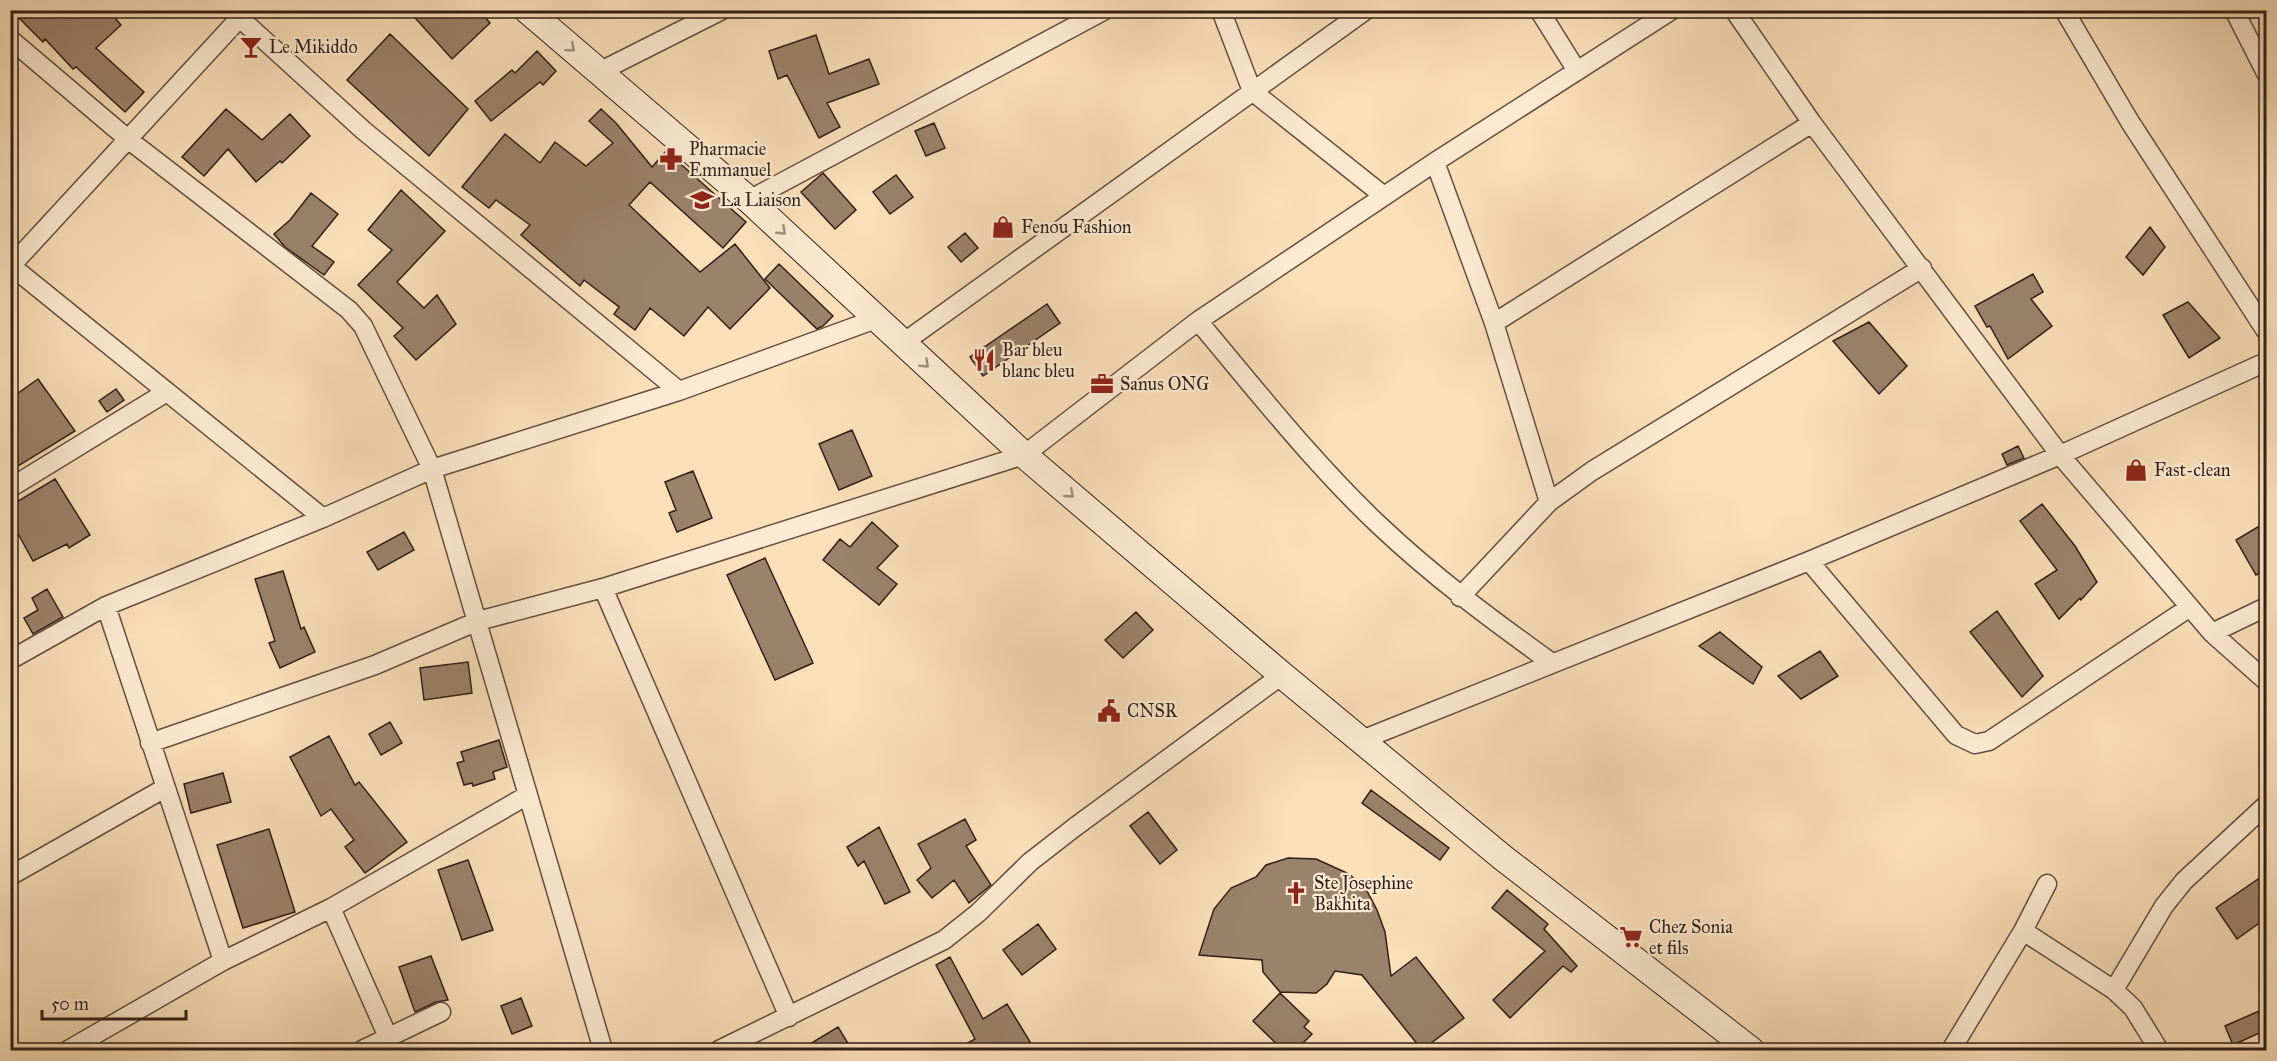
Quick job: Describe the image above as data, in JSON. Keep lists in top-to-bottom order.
{
  "places": {
    "bar": ["Le Mikiddo"],
    "pharmacy": ["Pharmacie Emmanuel"],
    "school or university": ["La Liaison"],
    "shop": ["Fenou Fashion", "Fast-clean"],
    "restaurant": ["Bar bleu blanc bleu"],
    "office": ["Sanus ONG"],
    "public building": ["CNSR"],
    "church": ["Ste Josephine Bakhita"],
    "supermarket": ["Chez Sonia et fils"]
  },
  "scale_bar": "50 m"
}
